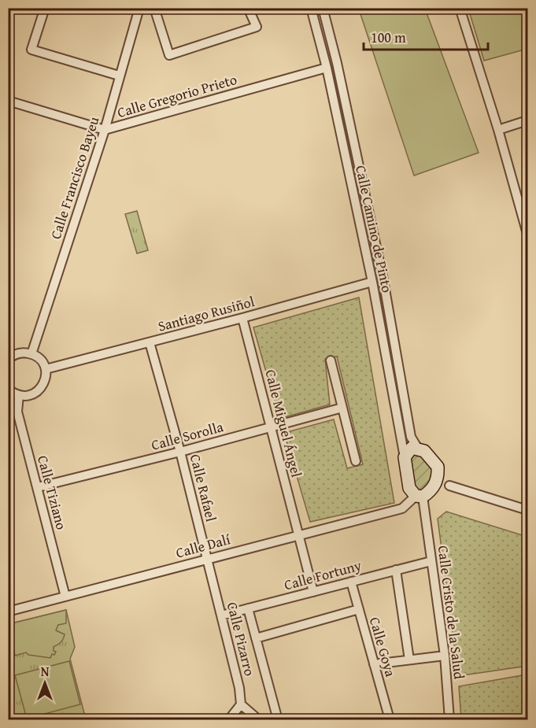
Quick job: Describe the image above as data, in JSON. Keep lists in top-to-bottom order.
{
  "streets": {
    "street": [
      "Calle Gregorio Prieto",
      "Calle Francisco Bayeu",
      "Calle Camino de Pinto",
      "Santiago Rusiñol",
      "Calle Miguel Ángel",
      "Calle Sorolla",
      "Calle Rafael",
      "Calle Tiziano",
      "Calle Dalí",
      "Calle Fortuny",
      "Calle Cristo de la Salud",
      "Calle Pizarro",
      "Calle Goya"
    ]
  },
  "crossings": [
    ["Calle Gregorio Prieto", "Calle Francisco Bayeu"],
    ["Calle Gregorio Prieto", "Calle Camino de Pinto"],
    ["Calle Camino de Pinto", "Santiago Rusiñol"],
    ["Calle Camino de Pinto", "Calle Dalí"],
    ["Calle Camino de Pinto", "Calle Cristo de la Salud"],
    ["Santiago Rusiñol", "Calle Miguel Ángel"],
    ["Santiago Rusiñol", "Calle Rafael"],
    ["Calle Miguel Ángel", "Calle Sorolla"],
    ["Calle Miguel Ángel", "Calle Dalí"],
    ["Calle Miguel Ángel", "Calle Fortuny"],
    ["Calle Sorolla", "Calle Rafael"],
    ["Calle Sorolla", "Calle Tiziano"],
    ["Calle Rafael", "Calle Dalí"],
    ["Calle Rafael", "Calle Pizarro"],
    ["Calle Tiziano", "Calle Dalí"],
    ["Calle Dalí", "Calle Cristo de la Salud"],
    ["Calle Dalí", "Calle Pizarro"],
    ["Calle Fortuny", "Calle Cristo de la Salud"],
    ["Calle Fortuny", "Calle Pizarro"],
    ["Calle Fortuny", "Calle Goya"]
  ],
  "scale_bar": "100 m",
  "north": "top"
}
